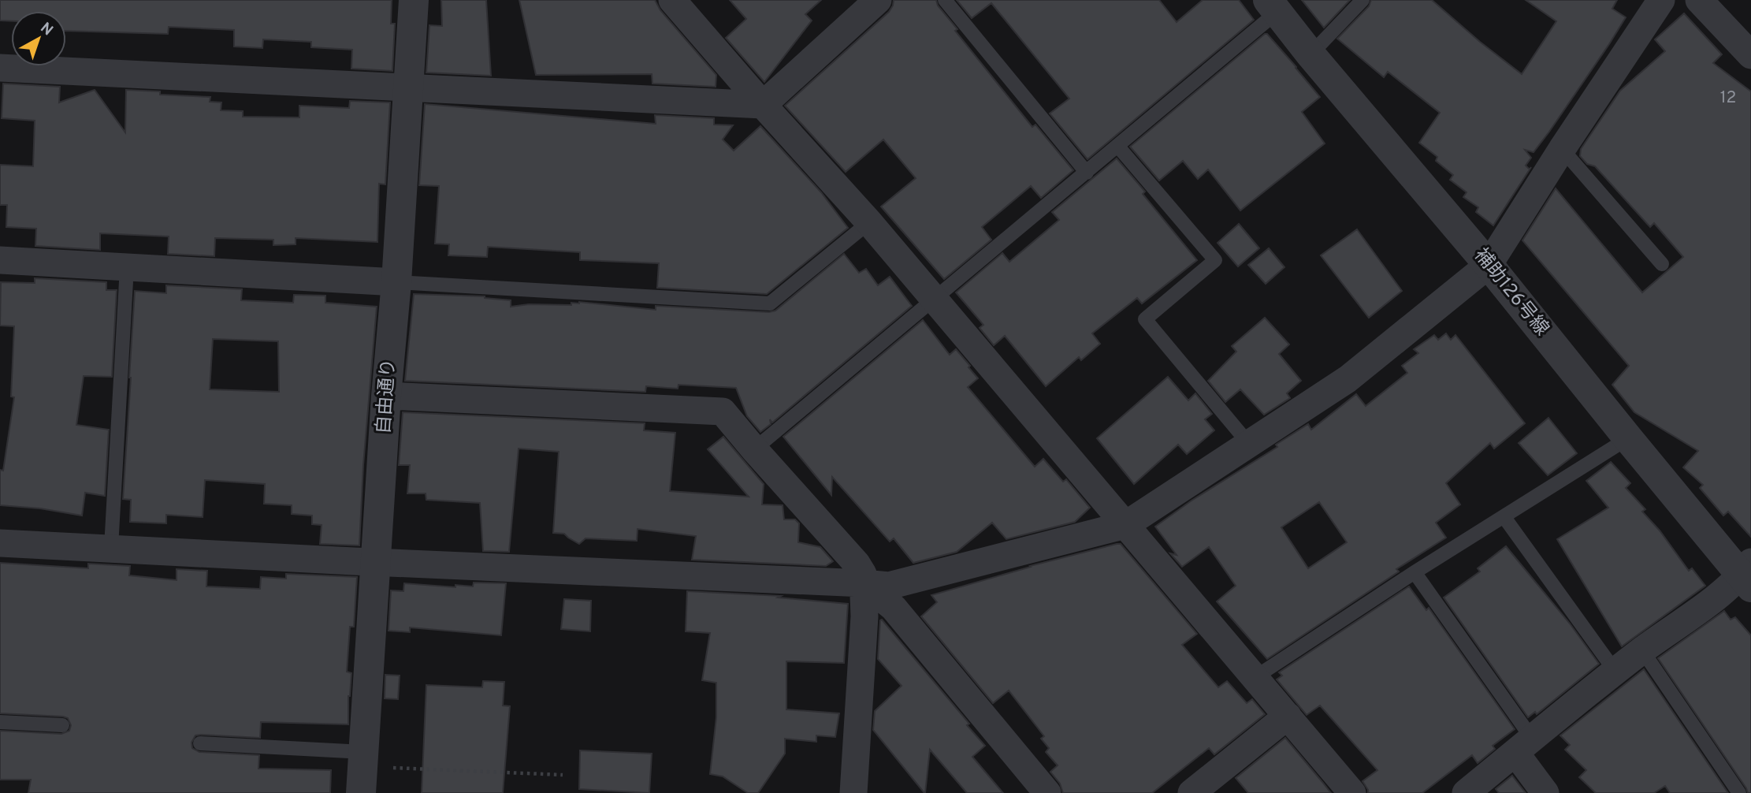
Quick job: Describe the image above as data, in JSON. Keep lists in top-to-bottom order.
{
  "streets": {
    "street": ["補助126号線", "自由通り"]
  },
  "house_numbers": ["12"],
  "north": "top right"
}
